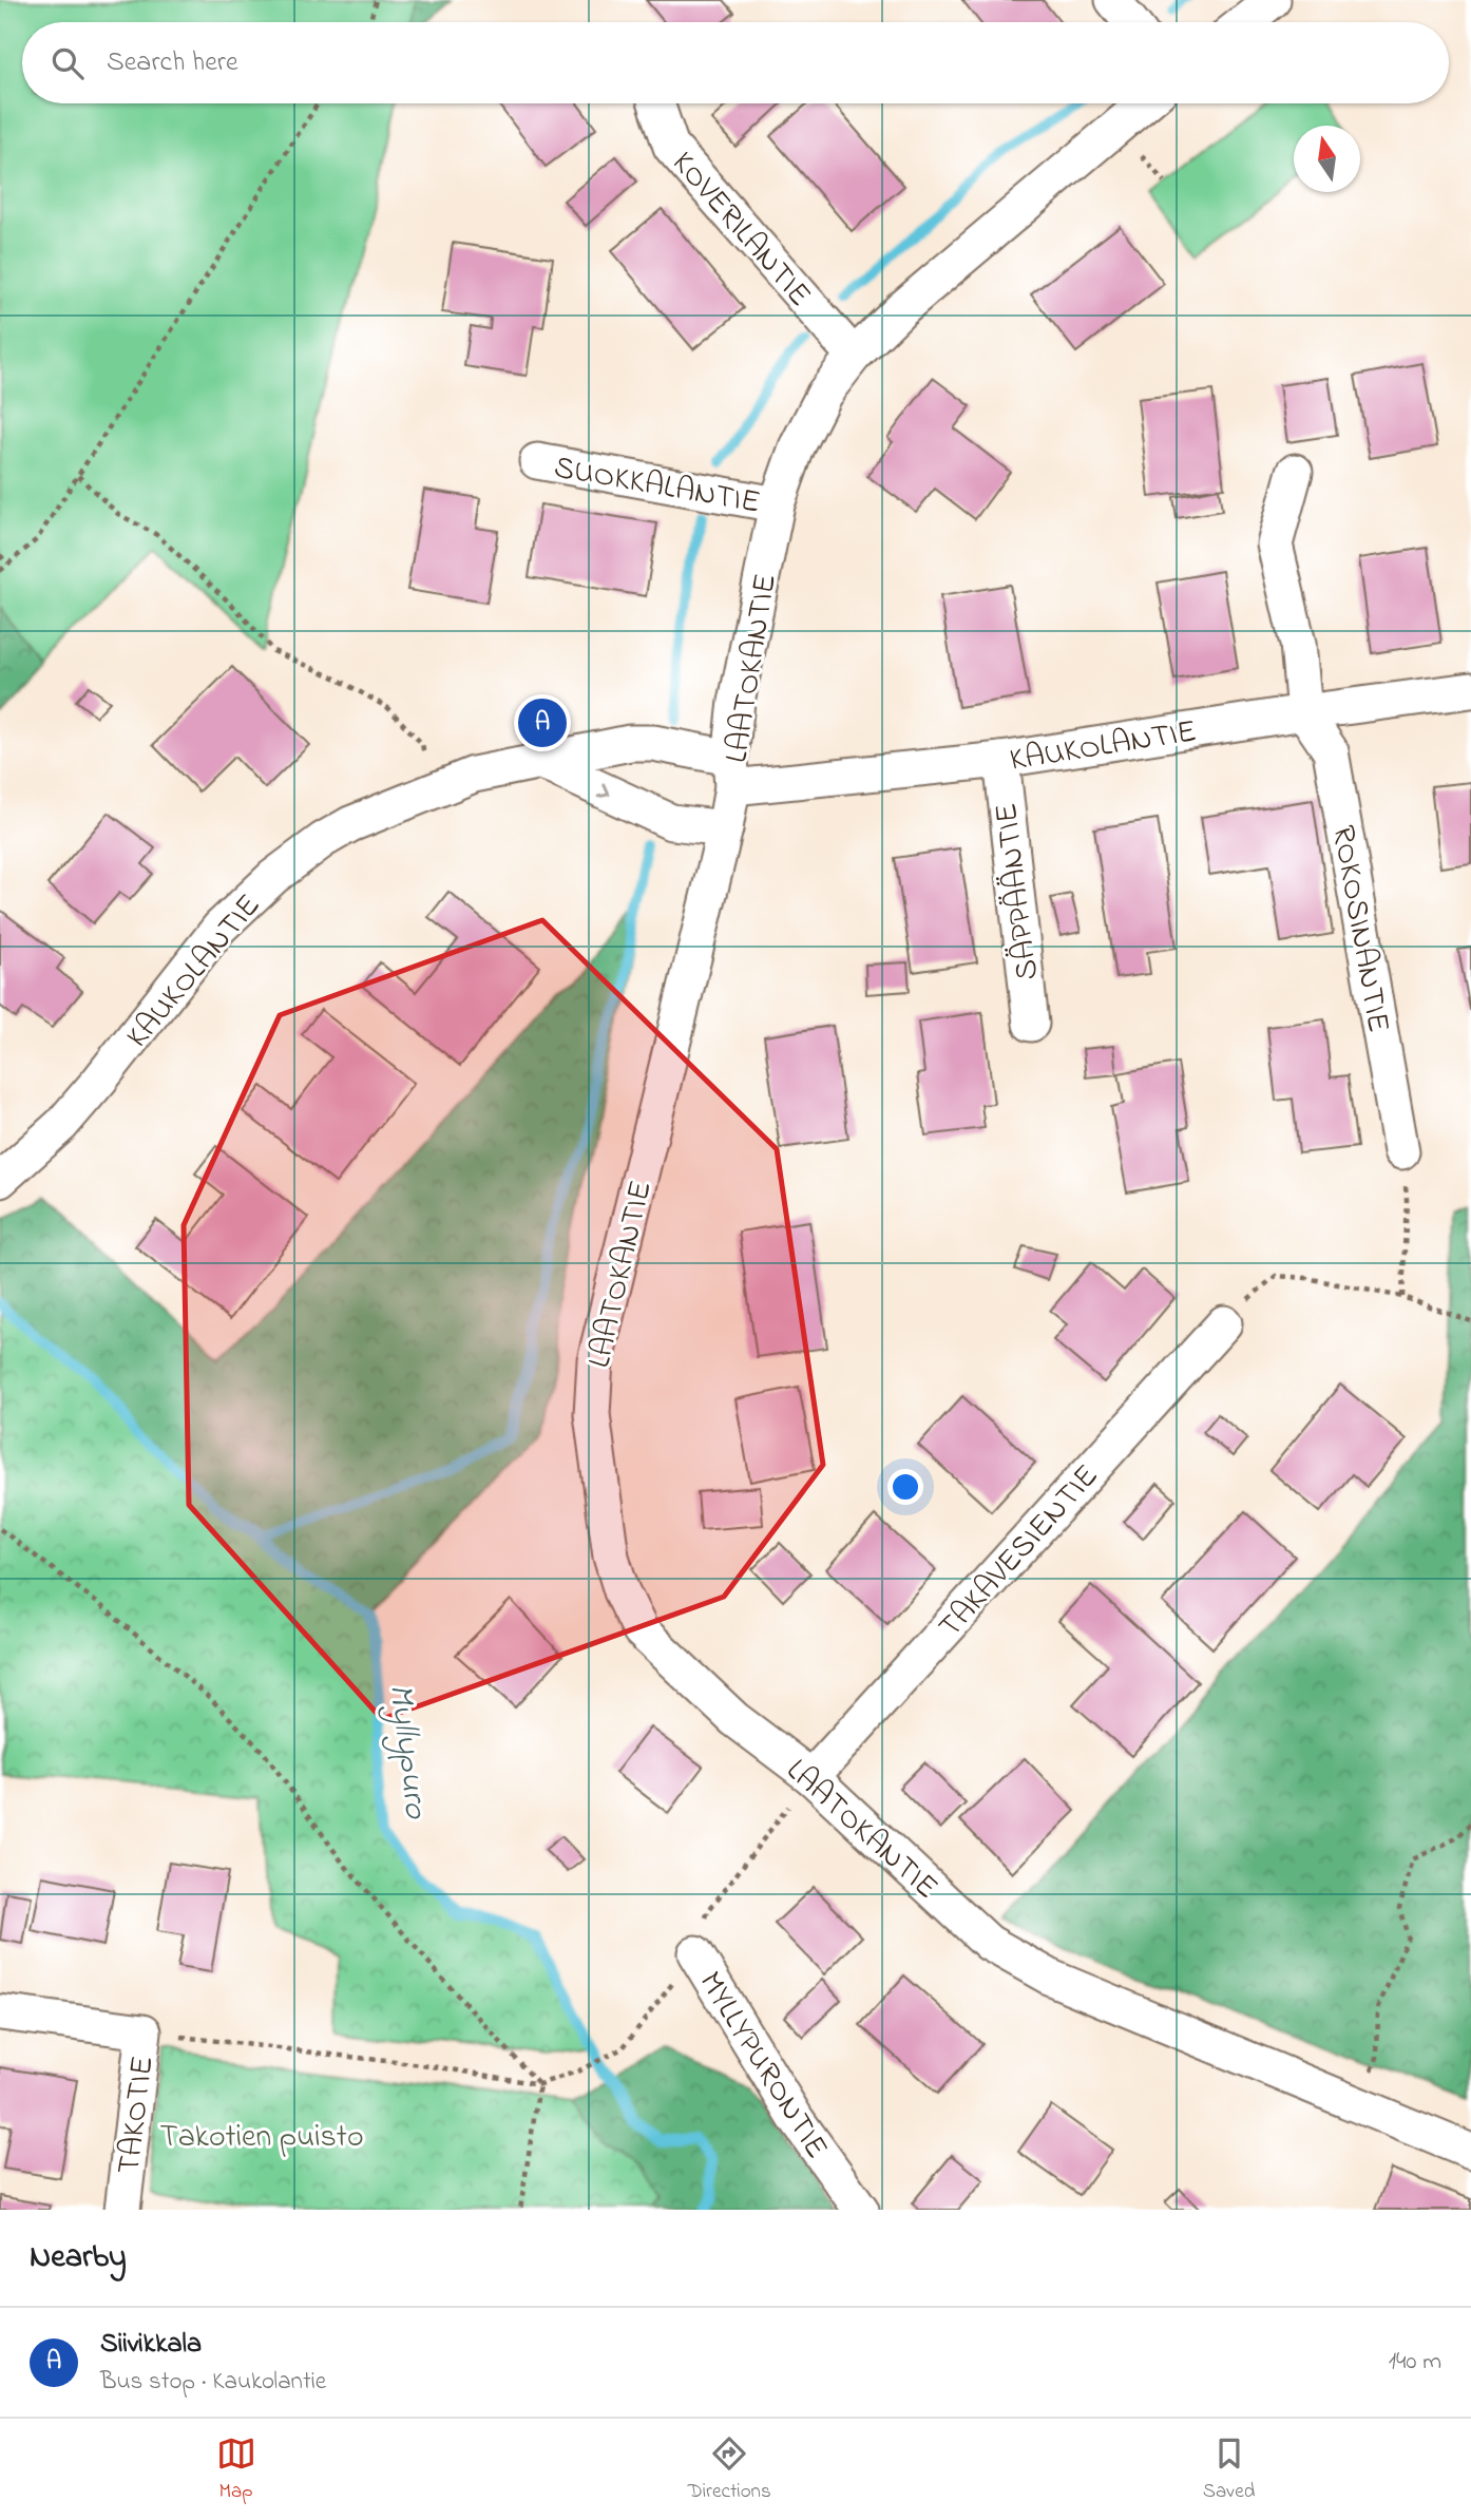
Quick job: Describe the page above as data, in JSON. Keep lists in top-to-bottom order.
{
  "streets": {
    "street": [
      "KOVERILANTIE",
      "SUOKKALANTIE",
      "LAATOKANTIE",
      "KAUKOLANTIE",
      "SÄPPÄÄNTIE",
      "ROKOSINANTIE",
      "TAKAVESIENTIE",
      "MYLLYPURONTIE",
      "TAKOTIE"
    ]
  },
  "crossings": [
    ["KOVERILANTIE", "LAATOKANTIE"],
    ["SUOKKALANTIE", "LAATOKANTIE"],
    ["LAATOKANTIE", "KAUKOLANTIE"],
    ["LAATOKANTIE", "TAKAVESIENTIE"],
    ["KAUKOLANTIE", "SÄPPÄÄNTIE"],
    ["KAUKOLANTIE", "ROKOSINANTIE"]
  ],
  "water": ["Myllypuro"],
  "parks": ["Takotien puisto"],
  "north": "top",
  "page": {
    "search": "Search here",
    "pins": "A",
    "heading": "Nearby",
    "list": [
      {
        "mark": "A",
        "name": "Siivikkala",
        "note": "Bus stop · Kaukolantie",
        "value": "140 m"
      }
    ],
    "nav": ["Map", "Directions", "Saved"]
  }
}
